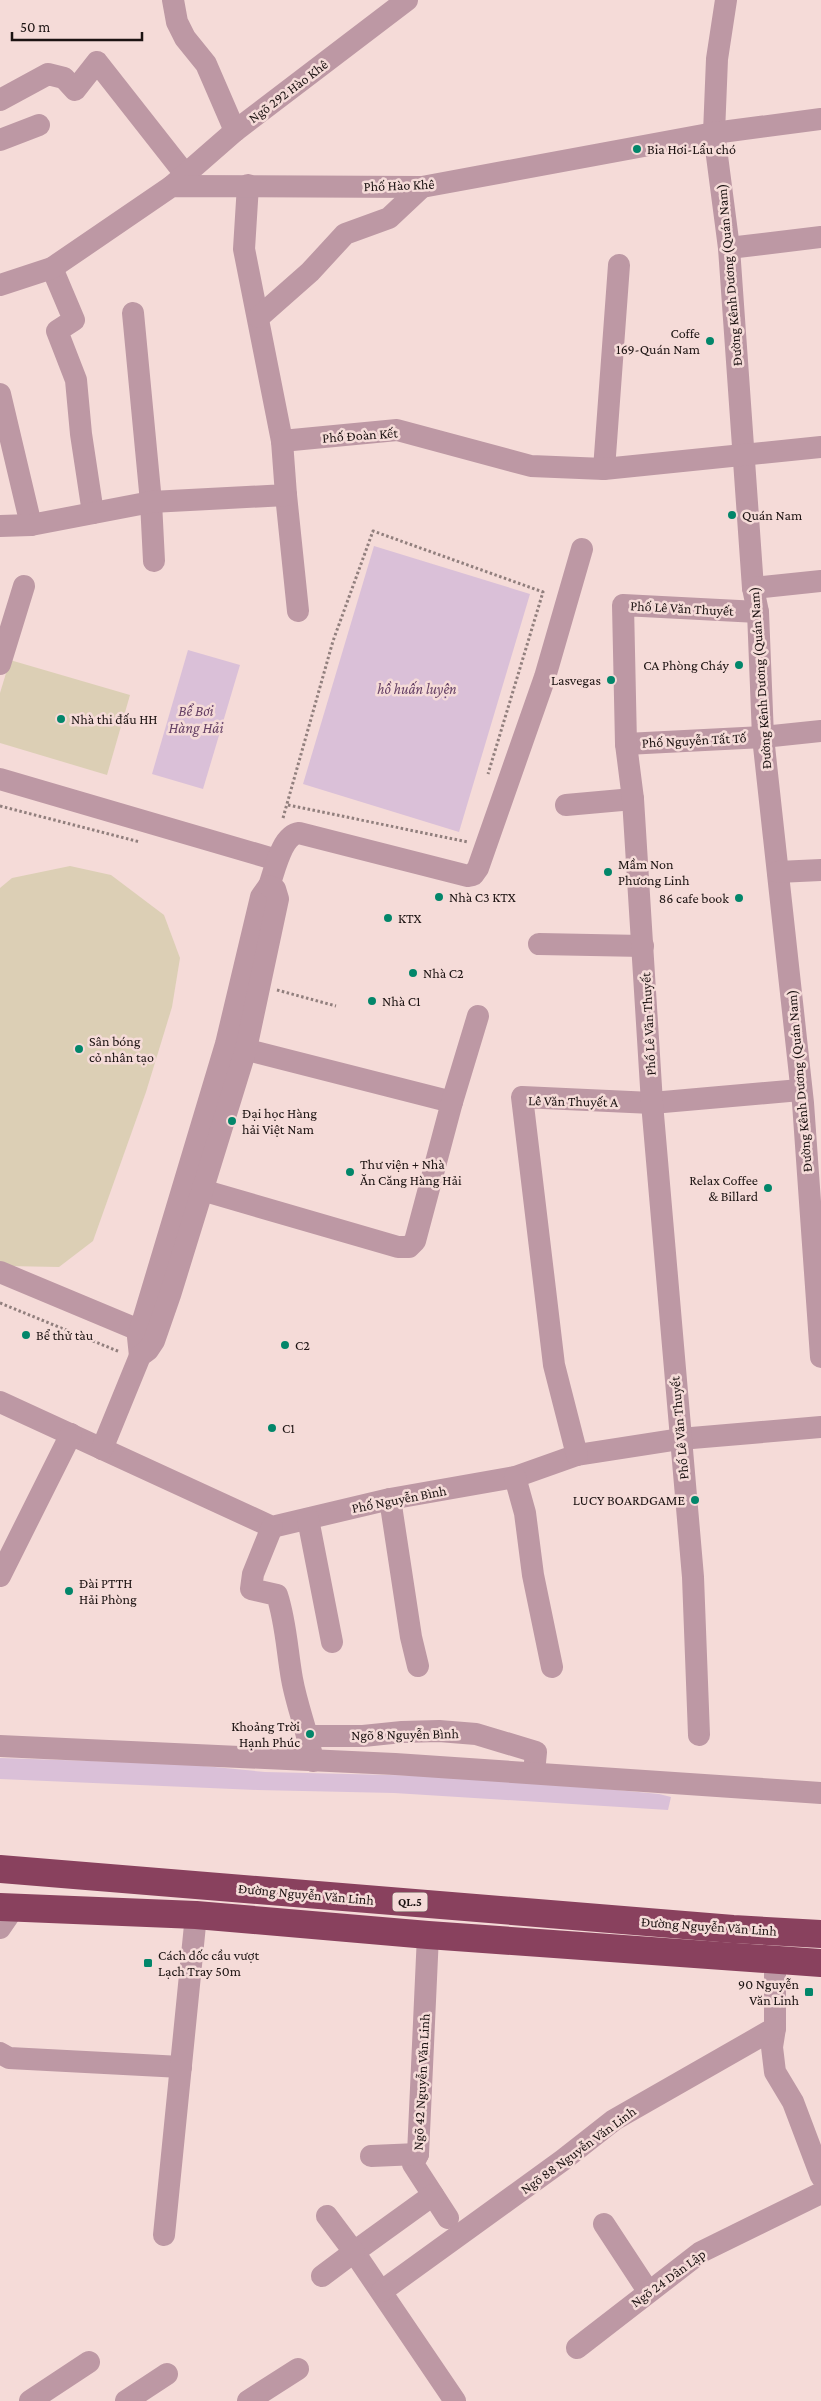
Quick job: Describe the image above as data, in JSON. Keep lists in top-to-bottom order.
{
  "streets": {
    "highway": ["Đường Nguyễn Văn Linh", "QL.5"],
    "street": [
      "Ngõ 292 Hào Khê",
      "Phố Hào Khê",
      "Đường Kênh Dương (Quán Nam)",
      "Phố Đoàn Kết",
      "Phố Lê Văn Thuyết",
      "Phố Nguyễn Tất Tố",
      "Lê Văn Thuyết A",
      "Phố Nguyễn Bình",
      "Ngõ 8 Nguyễn Bình",
      "Ngõ 42 Nguyễn Văn Linh",
      "Ngõ 88 Nguyễn Văn Linh",
      "Ngõ 24 Dân Lập"
    ]
  },
  "crossings": [
    ["Ngõ 292 Hào Khê", "Phố Hào Khê"],
    ["Phố Hào Khê", "Đường Kênh Dương (Quán Nam)"],
    ["Đường Kênh Dương (Quán Nam)", "Phố Đoàn Kết"],
    ["Đường Kênh Dương (Quán Nam)", "Phố Lê Văn Thuyết"],
    ["Đường Kênh Dương (Quán Nam)", "Phố Nguyễn Tất Tố"],
    ["Đường Kênh Dương (Quán Nam)", "Lê Văn Thuyết A"],
    ["Phố Lê Văn Thuyết", "Phố Nguyễn Tất Tố"],
    ["Phố Lê Văn Thuyết", "Lê Văn Thuyết A"],
    ["Phố Lê Văn Thuyết", "Phố Nguyễn Bình"],
    ["Lê Văn Thuyết A", "Phố Nguyễn Bình"],
    ["Đường Nguyễn Văn Linh", "Ngõ 42 Nguyễn Văn Linh"]
  ],
  "water": ["hồ huấn luyện", "Bể Bơi Hàng Hải"],
  "places": {
    "other": [
      "Bia Hơi-Lẩu chó",
      "Coffe 169-Quán Nam",
      "Quán Nam",
      "CA Phòng Cháy",
      "Lasvegas",
      "Nhà thi đấu HH",
      "Mầm Non Phương Linh",
      "Nhà C3 KTX",
      "86 cafe book",
      "KTX",
      "Nhà C2",
      "Nhà C1",
      "Sân bóng cỏ nhân tạo",
      "Đại học Hàng hải Việt Nam",
      "Thư viện + Nhà Ăn Căng Hàng Hải",
      "Relax Coffee & Billard",
      "Bể thử tàu",
      "C2",
      "C1",
      "LUCY BOARDGAME",
      "Đài PTTH Hải Phòng",
      "Khoảng Trời Hạnh Phúc"
    ],
    "transit": ["Cách dốc cầu vượt Lạch Tray 50m", "90 Nguyễn Văn Linh"]
  },
  "scale_bar": "50 m"
}
